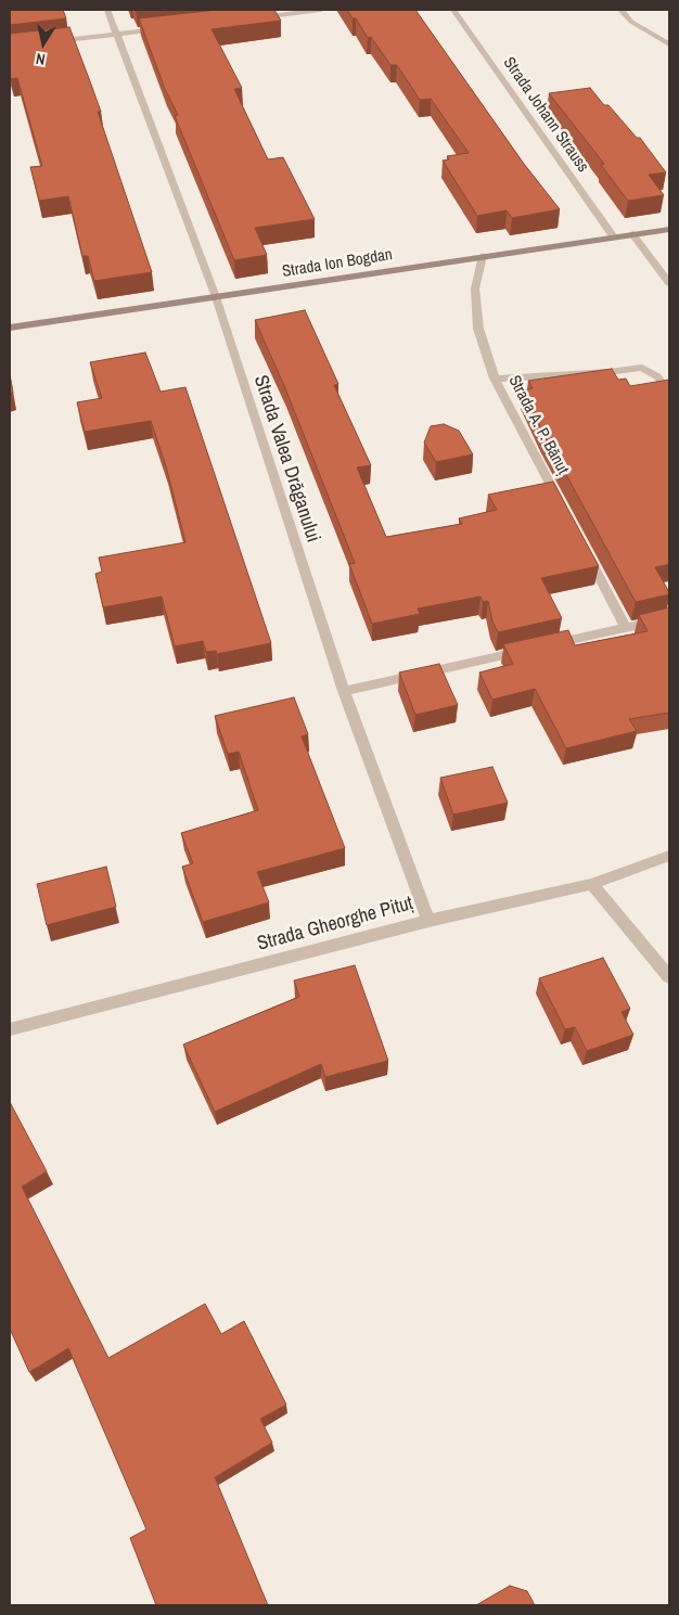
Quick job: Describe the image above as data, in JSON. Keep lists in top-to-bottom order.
{
  "streets": {
    "main road": ["Strada Ion Bogdan"],
    "street": [
      "Strada Johann Strauss",
      "Strada A. P. Bănuț",
      "Strada Valea Drăganului",
      "Strada Gheorghe Pituț"
    ]
  },
  "crossings": [
    ["Strada Johann Strauss", "Strada Ion Bogdan"],
    ["Strada Ion Bogdan", "Strada A. P. Bănuț"],
    ["Strada Ion Bogdan", "Strada Valea Drăganului"],
    ["Strada Valea Drăganului", "Strada Gheorghe Pituț"]
  ],
  "north": "bottom"
}
